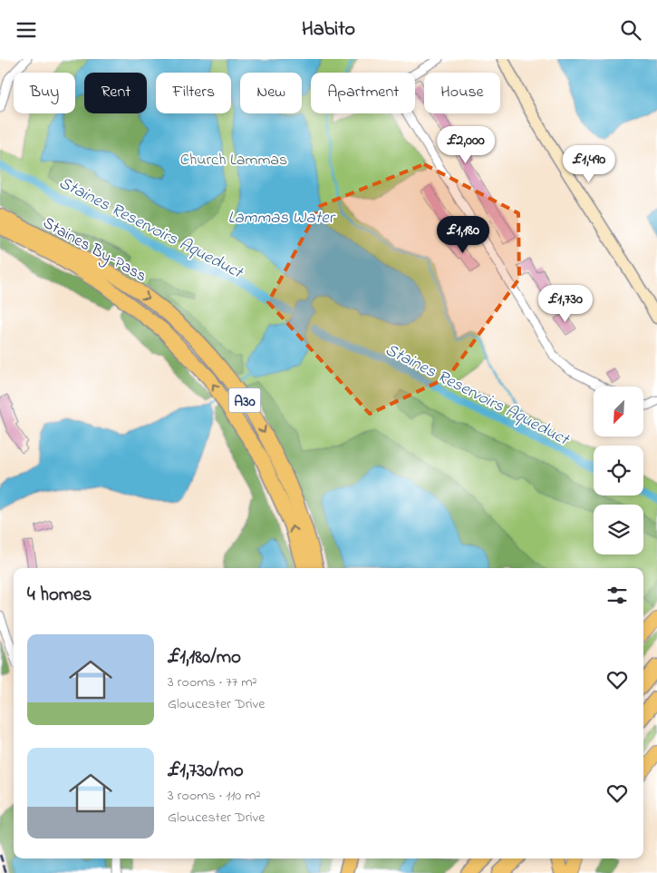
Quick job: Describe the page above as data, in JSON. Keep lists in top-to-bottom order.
{
  "streets": {
    "highway": ["Staines By-Pass", "A30"]
  },
  "water": ["Lammas Water", "Staines Reservoirs Aqueduct"],
  "parks": ["Church Lammas"],
  "north": "bottom left",
  "page": {
    "header": "Habito",
    "chip": [
      "Buy",
      "Rent",
      "Filters",
      "New",
      "Apartment",
      "House"
    ],
    "price": [
      "£2,000",
      "£1,490",
      "£1,180",
      "£1,730"
    ],
    "heading": "4 homes",
    "list": [
      {
        "name": "£1,180/mo",
        "note": "3 rooms · 77 m² · Gloucester Drive"
      },
      {
        "name": "£1,730/mo",
        "note": "3 rooms · 110 m² · Gloucester Drive"
      }
    ]
  }
}
